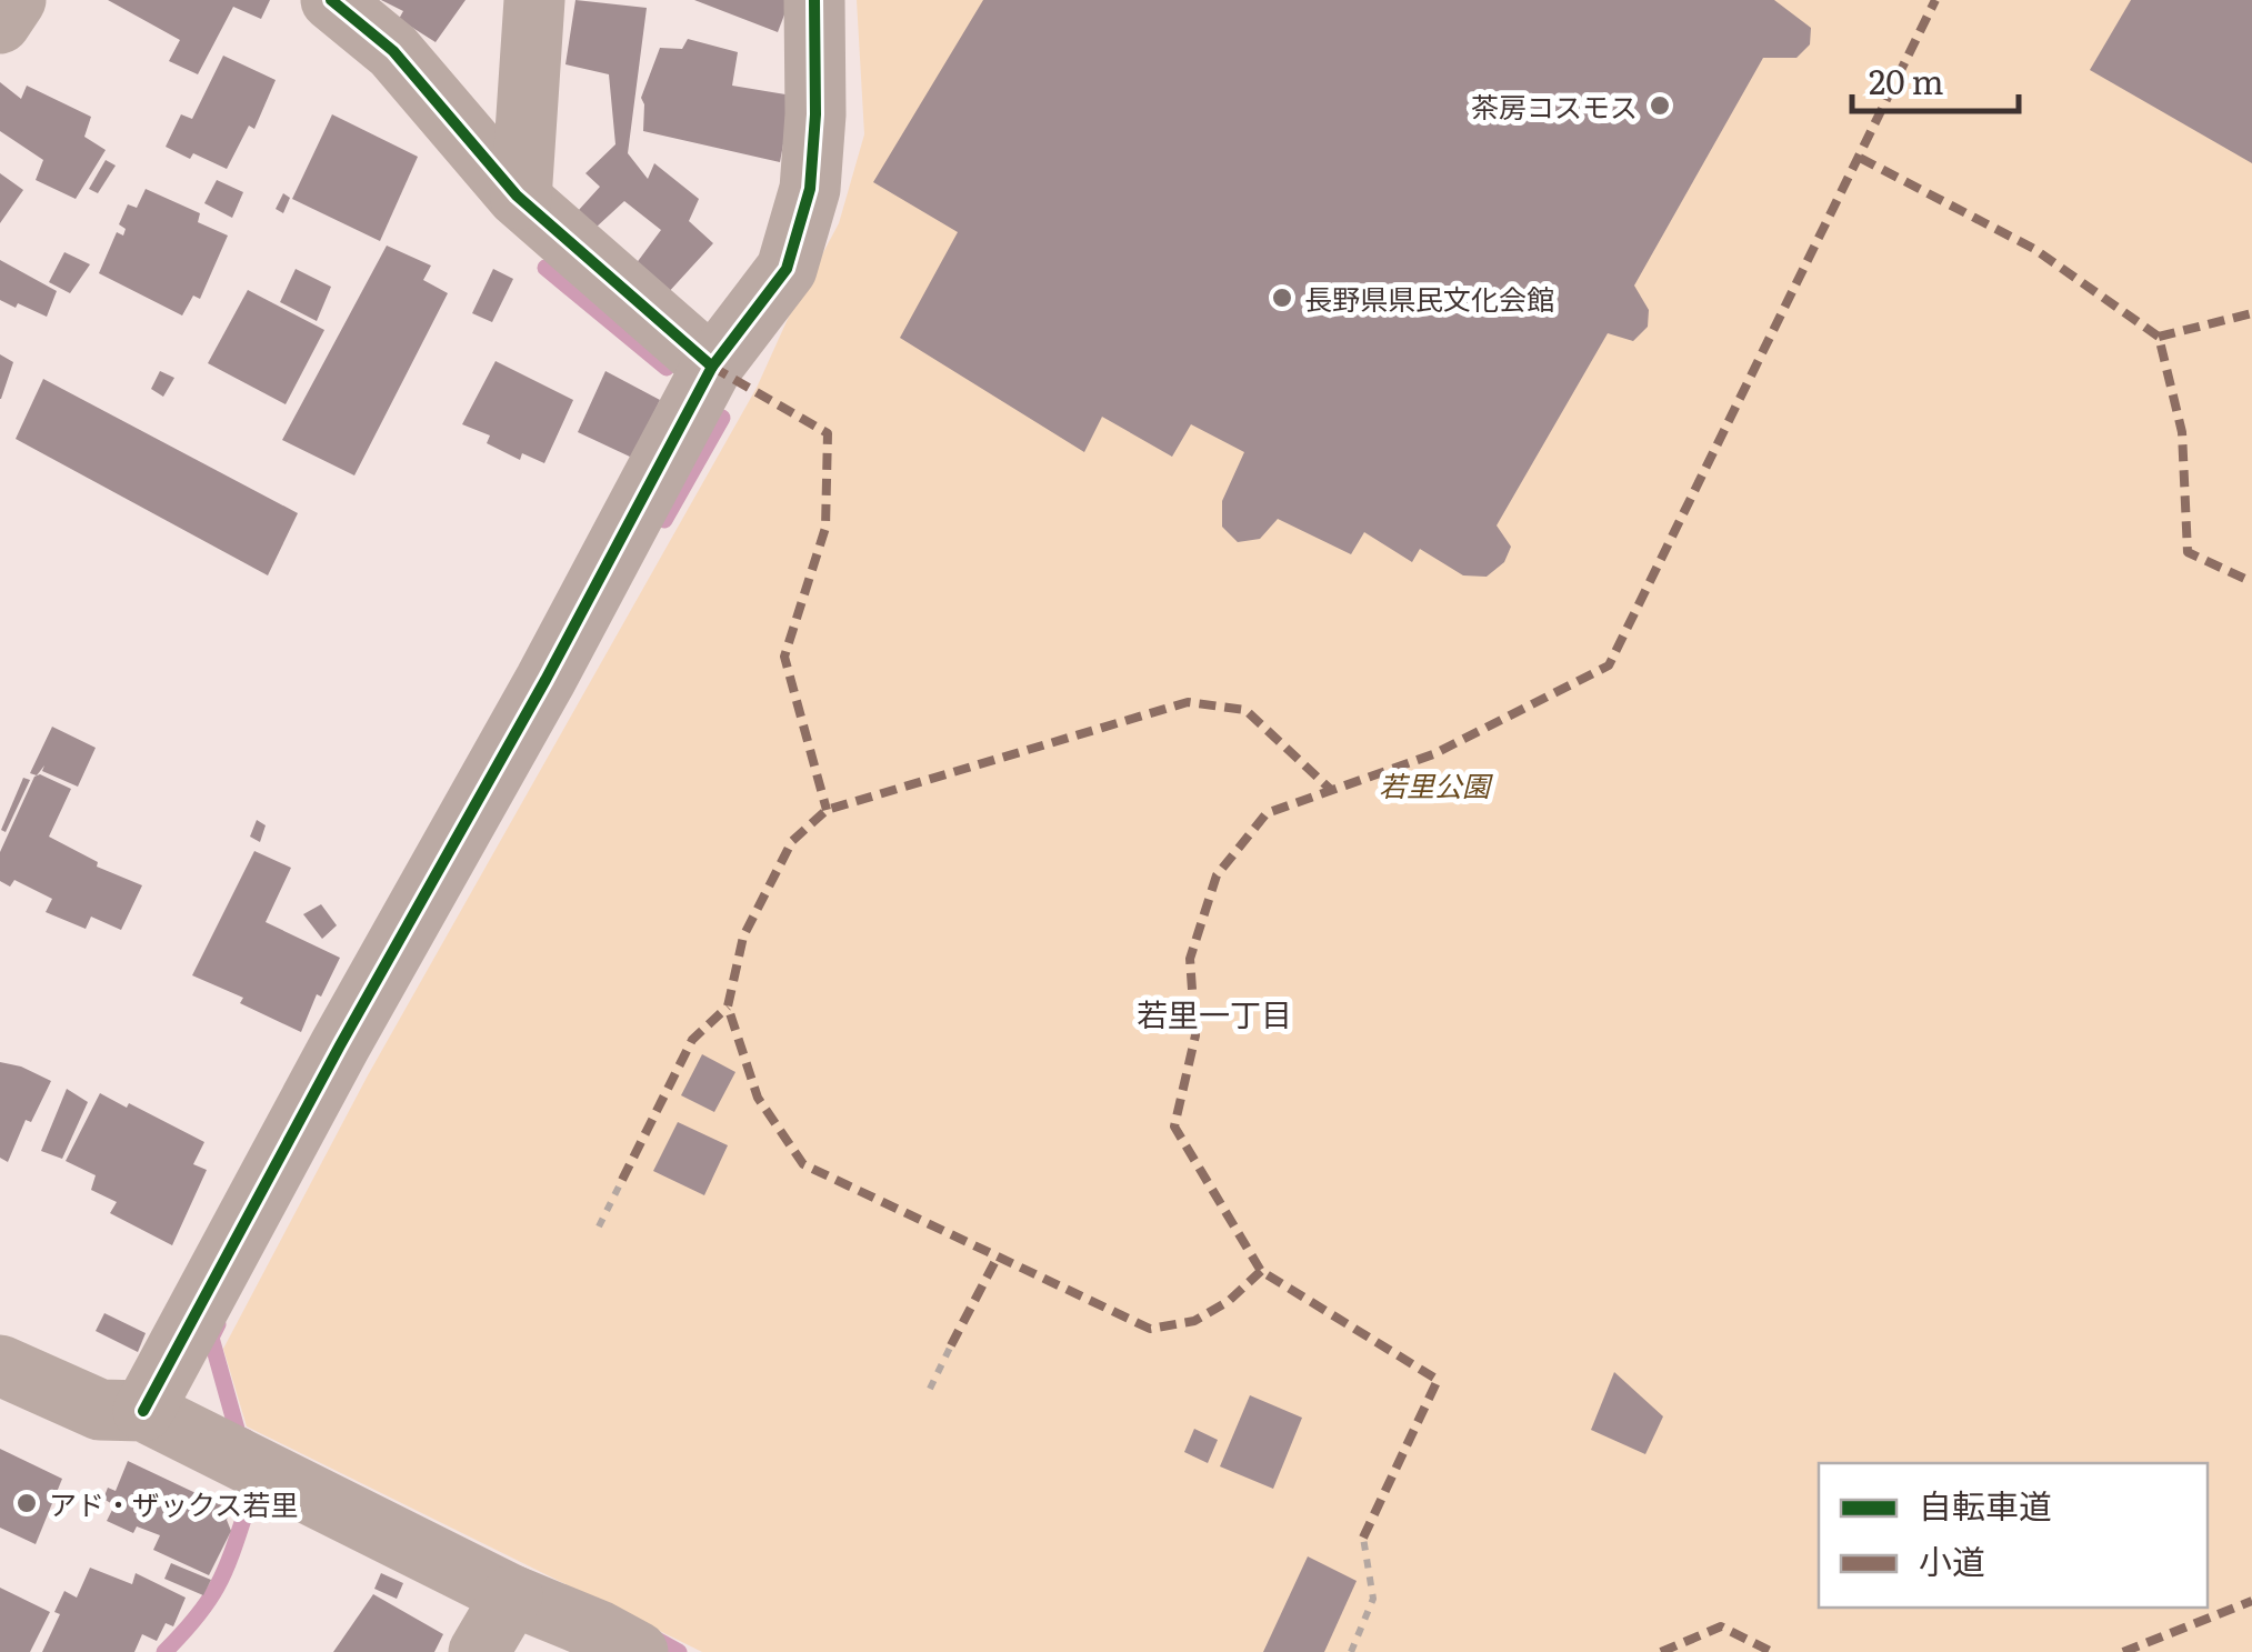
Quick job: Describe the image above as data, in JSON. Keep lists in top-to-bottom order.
{
  "districts": ["若里一丁目"],
  "parks": ["若里公園"],
  "places": ["茶房コスモス", "長野県県民文化会館", "アド・ザックス若里"],
  "legend": ["自転車道", "小道"],
  "scale_bar": "20 m"
}
